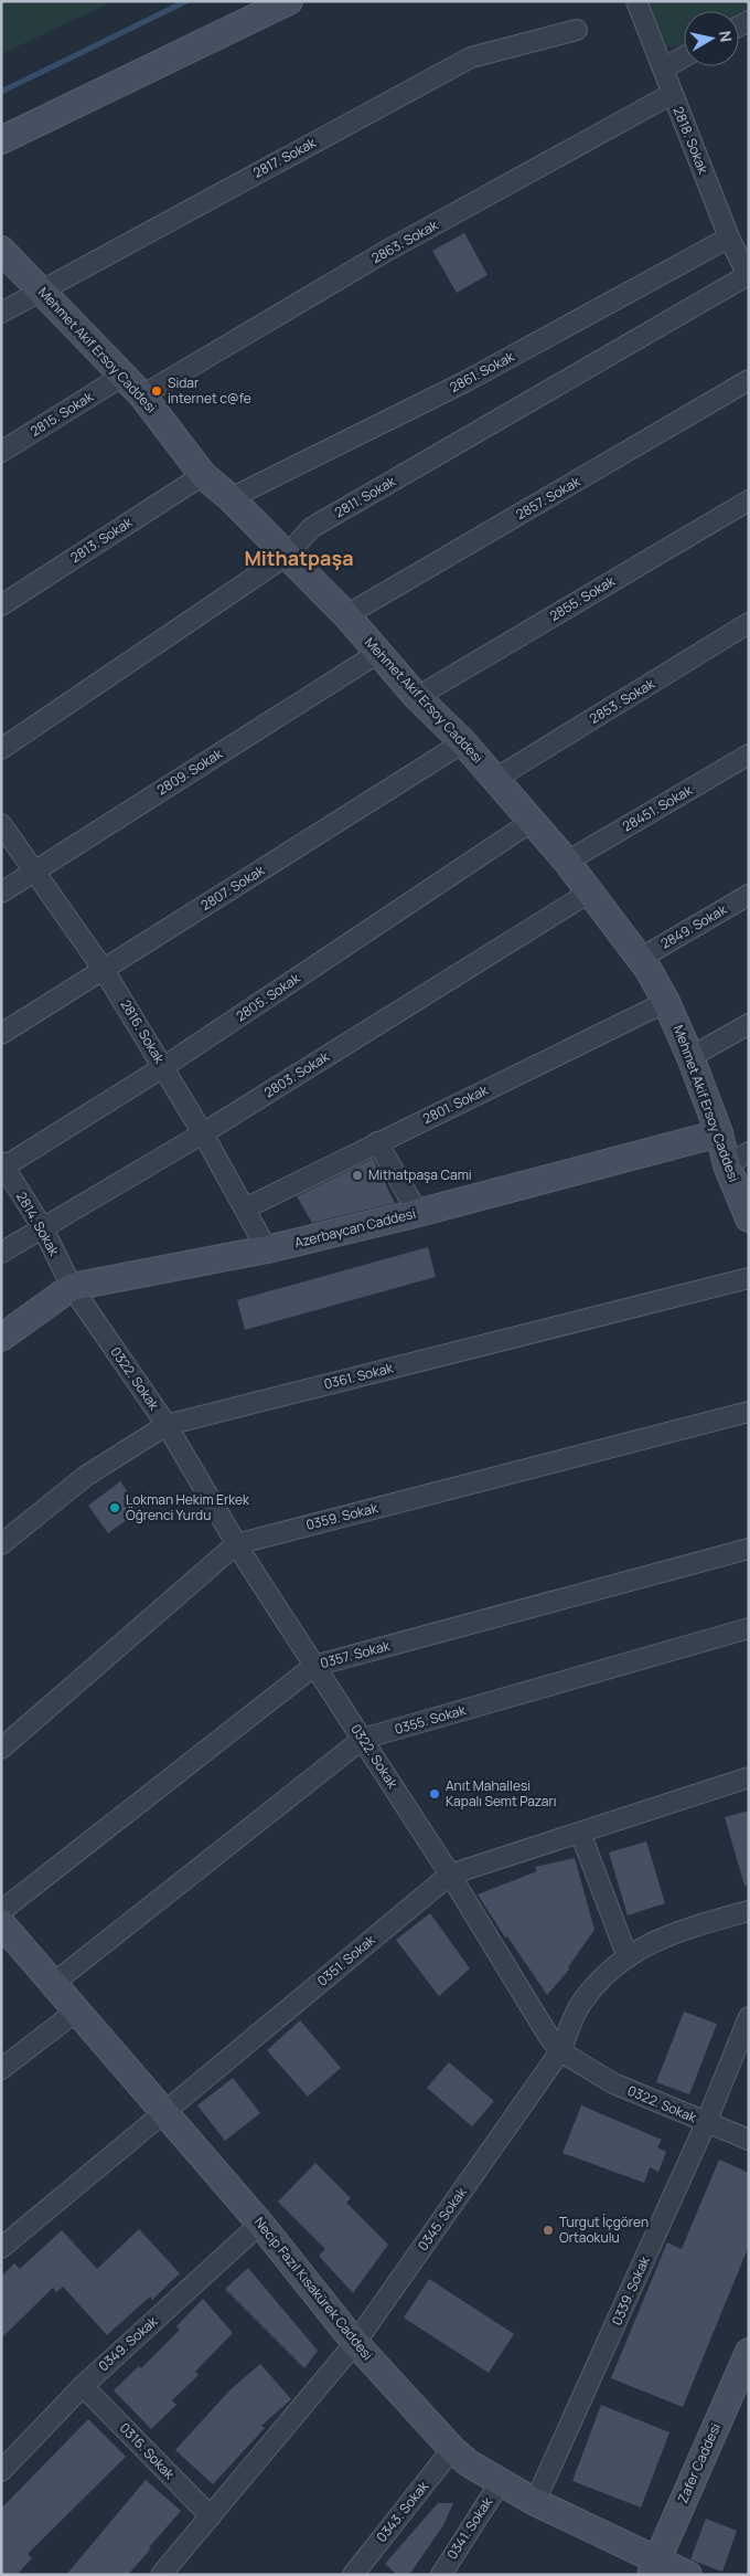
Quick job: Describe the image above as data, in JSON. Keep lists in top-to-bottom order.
{
  "streets": {
    "street": [
      "2818. Sokak",
      "2817. Sokak",
      "2863. Sokak",
      "Mehmet Akif Ersoy Caddesi",
      "2861. Sokak",
      "2815. Sokak",
      "2811. Sokak",
      "2857. Sokak",
      "2813. Sokak",
      "2855. Sokak",
      "2853. Sokak",
      "2809. Sokak",
      "28451. Sokak",
      "2807. Sokak",
      "2849. Sokak",
      "2805. Sokak",
      "2816. Sokak",
      "2803. Sokak",
      "2801. Sokak",
      "2814. Sokak",
      "Azerbaycan Caddesi",
      "0361. Sokak",
      "0322. Sokak",
      "0359. Sokak",
      "0357. Sokak",
      "0355. Sokak",
      "0351. Sokak",
      "0345. Sokak",
      "Necip Fazıl Kısakürek Caddesi",
      "0339. Sokak",
      "0349. Sokak",
      "0316. Sokak",
      "Zafer Caddesi",
      "0343. Sokak",
      "0341. Sokak"
    ]
  },
  "crossings": [
    ["2818. Sokak", "2863. Sokak"],
    ["2818. Sokak", "2861. Sokak"],
    ["2818. Sokak", "2811. Sokak"],
    ["2817. Sokak", "Mehmet Akif Ersoy Caddesi"],
    ["2863. Sokak", "Mehmet Akif Ersoy Caddesi"],
    ["Mehmet Akif Ersoy Caddesi", "2861. Sokak"],
    ["Mehmet Akif Ersoy Caddesi", "2815. Sokak"],
    ["Mehmet Akif Ersoy Caddesi", "2811. Sokak"],
    ["Mehmet Akif Ersoy Caddesi", "2857. Sokak"],
    ["Mehmet Akif Ersoy Caddesi", "2813. Sokak"],
    ["Mehmet Akif Ersoy Caddesi", "2855. Sokak"],
    ["Mehmet Akif Ersoy Caddesi", "2853. Sokak"],
    ["Mehmet Akif Ersoy Caddesi", "2809. Sokak"],
    ["Mehmet Akif Ersoy Caddesi", "28451. Sokak"],
    ["Mehmet Akif Ersoy Caddesi", "2807. Sokak"],
    ["Mehmet Akif Ersoy Caddesi", "2849. Sokak"],
    ["Mehmet Akif Ersoy Caddesi", "2805. Sokak"],
    ["Mehmet Akif Ersoy Caddesi", "2803. Sokak"],
    ["Mehmet Akif Ersoy Caddesi", "2801. Sokak"],
    ["Mehmet Akif Ersoy Caddesi", "Azerbaycan Caddesi"],
    ["2809. Sokak", "2816. Sokak"],
    ["2807. Sokak", "2816. Sokak"],
    ["2805. Sokak", "2816. Sokak"],
    ["2805. Sokak", "2814. Sokak"],
    ["2816. Sokak", "2803. Sokak"],
    ["2816. Sokak", "2801. Sokak"],
    ["2816. Sokak", "Azerbaycan Caddesi"],
    ["2803. Sokak", "2814. Sokak"],
    ["2814. Sokak", "Azerbaycan Caddesi"],
    ["2814. Sokak", "0322. Sokak"],
    ["Azerbaycan Caddesi", "0322. Sokak"],
    ["0361. Sokak", "0322. Sokak"],
    ["0322. Sokak", "0359. Sokak"],
    ["0322. Sokak", "0357. Sokak"],
    ["0322. Sokak", "0355. Sokak"],
    ["0322. Sokak", "0351. Sokak"],
    ["0322. Sokak", "0345. Sokak"],
    ["0322. Sokak", "0339. Sokak"],
    ["0355. Sokak", "Necip Fazıl Kısakürek Caddesi"],
    ["0351. Sokak", "Necip Fazıl Kısakürek Caddesi"],
    ["0345. Sokak", "Necip Fazıl Kısakürek Caddesi"],
    ["0345. Sokak", "0316. Sokak"],
    ["Necip Fazıl Kısakürek Caddesi", "0339. Sokak"],
    ["Necip Fazıl Kısakürek Caddesi", "0349. Sokak"],
    ["Necip Fazıl Kısakürek Caddesi", "Zafer Caddesi"],
    ["Necip Fazıl Kısakürek Caddesi", "0343. Sokak"],
    ["Necip Fazıl Kısakürek Caddesi", "0341. Sokak"],
    ["0349. Sokak", "0316. Sokak"]
  ],
  "districts": ["Mithatpaşa"],
  "places": [
    "Sidar internet c@fe",
    "Mithatpaşa Cami",
    "Lokman Hekim Erkek Öğrenci Yurdu",
    "Anıt Mahallesi Kapalı Semt Pazarı",
    "Turgut İçgören Ortaokulu"
  ],
  "north": "right"
}
